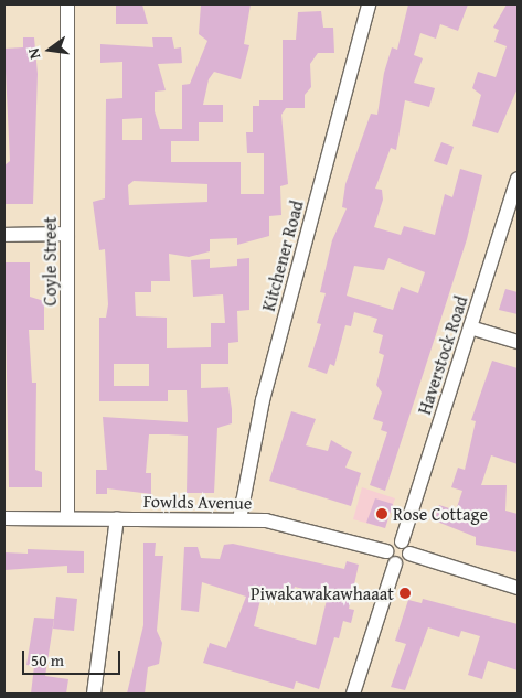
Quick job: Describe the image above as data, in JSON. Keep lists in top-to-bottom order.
{
  "streets": {
    "street": [
      "Kitchener Road",
      "Coyle Street",
      "Haverstock Road",
      "Fowlds Avenue"
    ]
  },
  "crossings": [
    ["Kitchener Road", "Fowlds Avenue"],
    ["Coyle Street", "Fowlds Avenue"],
    ["Haverstock Road", "Fowlds Avenue"]
  ],
  "places": ["Rose Cottage", "Piwakawakawhaaat"],
  "scale_bar": "50 m",
  "north": "left"
}
